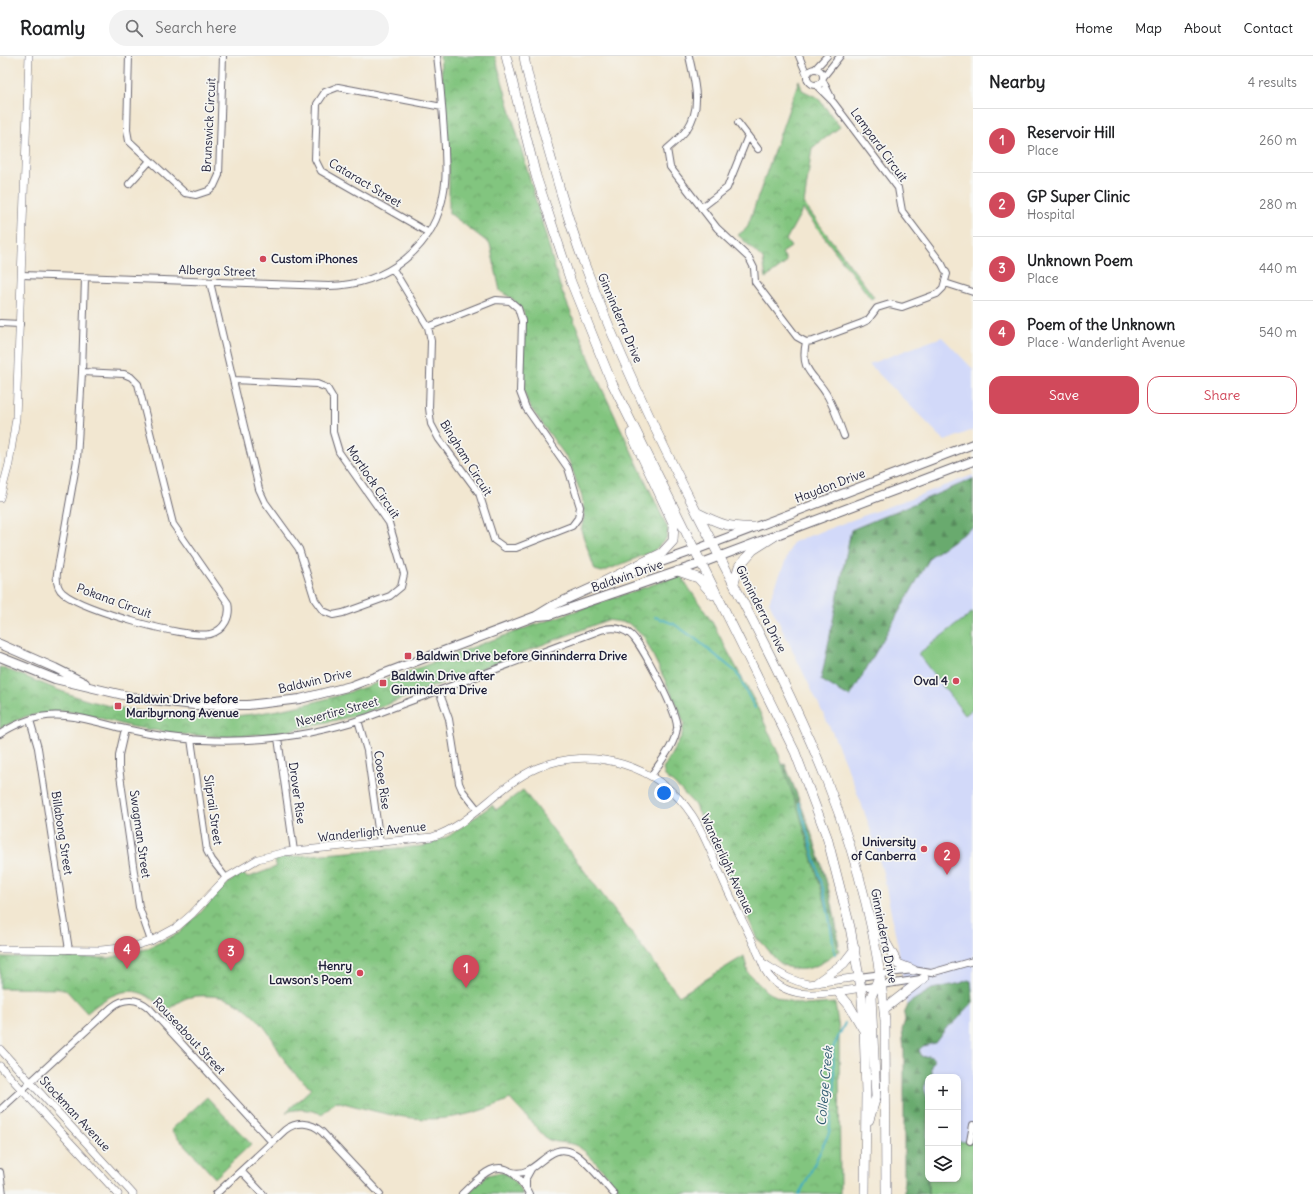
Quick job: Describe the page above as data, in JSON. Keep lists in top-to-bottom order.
{
  "streets": {
    "main road": ["Ginninderra Drive", "Haydon Drive", "Baldwin Drive"],
    "street": [
      "Brunswick Circuit",
      "Lampard Circuit",
      "Cataract Street",
      "Alberga Street",
      "Bingham Circuit",
      "Mortlock Circuit",
      "Pokana Circuit",
      "Nevertire Street",
      "Cooee Rise",
      "Drover Rise",
      "Sliprail Street",
      "Wanderlight Avenue",
      "Billabong Street",
      "Swagman Street",
      "Rouseabout Street",
      "Stockman Avenue"
    ]
  },
  "crossings": [
    ["Cataract Street", "Alberga Street"],
    ["Alberga Street", "Bingham Circuit"],
    ["Alberga Street", "Mortlock Circuit"],
    ["Alberga Street", "Pokana Circuit"],
    ["Ginninderra Drive", "Haydon Drive"],
    ["Ginninderra Drive", "Wanderlight Avenue"],
    ["Haydon Drive", "Baldwin Drive"],
    ["Nevertire Street", "Cooee Rise"],
    ["Nevertire Street", "Drover Rise"],
    ["Nevertire Street", "Sliprail Street"],
    ["Nevertire Street", "Wanderlight Avenue"],
    ["Nevertire Street", "Billabong Street"],
    ["Nevertire Street", "Swagman Street"],
    ["Cooee Rise", "Wanderlight Avenue"],
    ["Drover Rise", "Wanderlight Avenue"],
    ["Sliprail Street", "Wanderlight Avenue"],
    ["Wanderlight Avenue", "Billabong Street"],
    ["Wanderlight Avenue", "Swagman Street"],
    ["Rouseabout Street", "Stockman Avenue"]
  ],
  "water": ["College Creek"],
  "places": {
    "other": [
      "Custom iPhones",
      "Oval 4",
      "University of Canberra",
      "Henry Lawson's Poem"
    ],
    "transit": ["Baldwin Drive before Ginninderra Drive", "Baldwin Drive after Ginninderra Drive", "Baldwin Drive before Maribyrnong Avenue"]
  },
  "page": {
    "header": "Roamly",
    "search": "Search here",
    "nav": [
      "Home",
      "Map",
      "About",
      "Contact"
    ],
    "heading": ["Nearby", "4 results"],
    "list": [
      {
        "mark": "1",
        "name": "Reservoir Hill",
        "note": "Place",
        "value": "260 m"
      },
      {
        "mark": "2",
        "name": "GP Super Clinic",
        "note": "Hospital",
        "value": "280 m"
      },
      {
        "mark": "3",
        "name": "Unknown Poem",
        "note": "Place",
        "value": "440 m"
      },
      {
        "mark": "4",
        "name": "Poem of the Unknown",
        "note": "Place · Wanderlight Avenue",
        "value": "540 m"
      }
    ],
    "buttons": ["Save", "Share"],
    "pins": [
      "2",
      "4",
      "3",
      "1"
    ],
    "map_buttons": ["+", "−"]
  }
}
